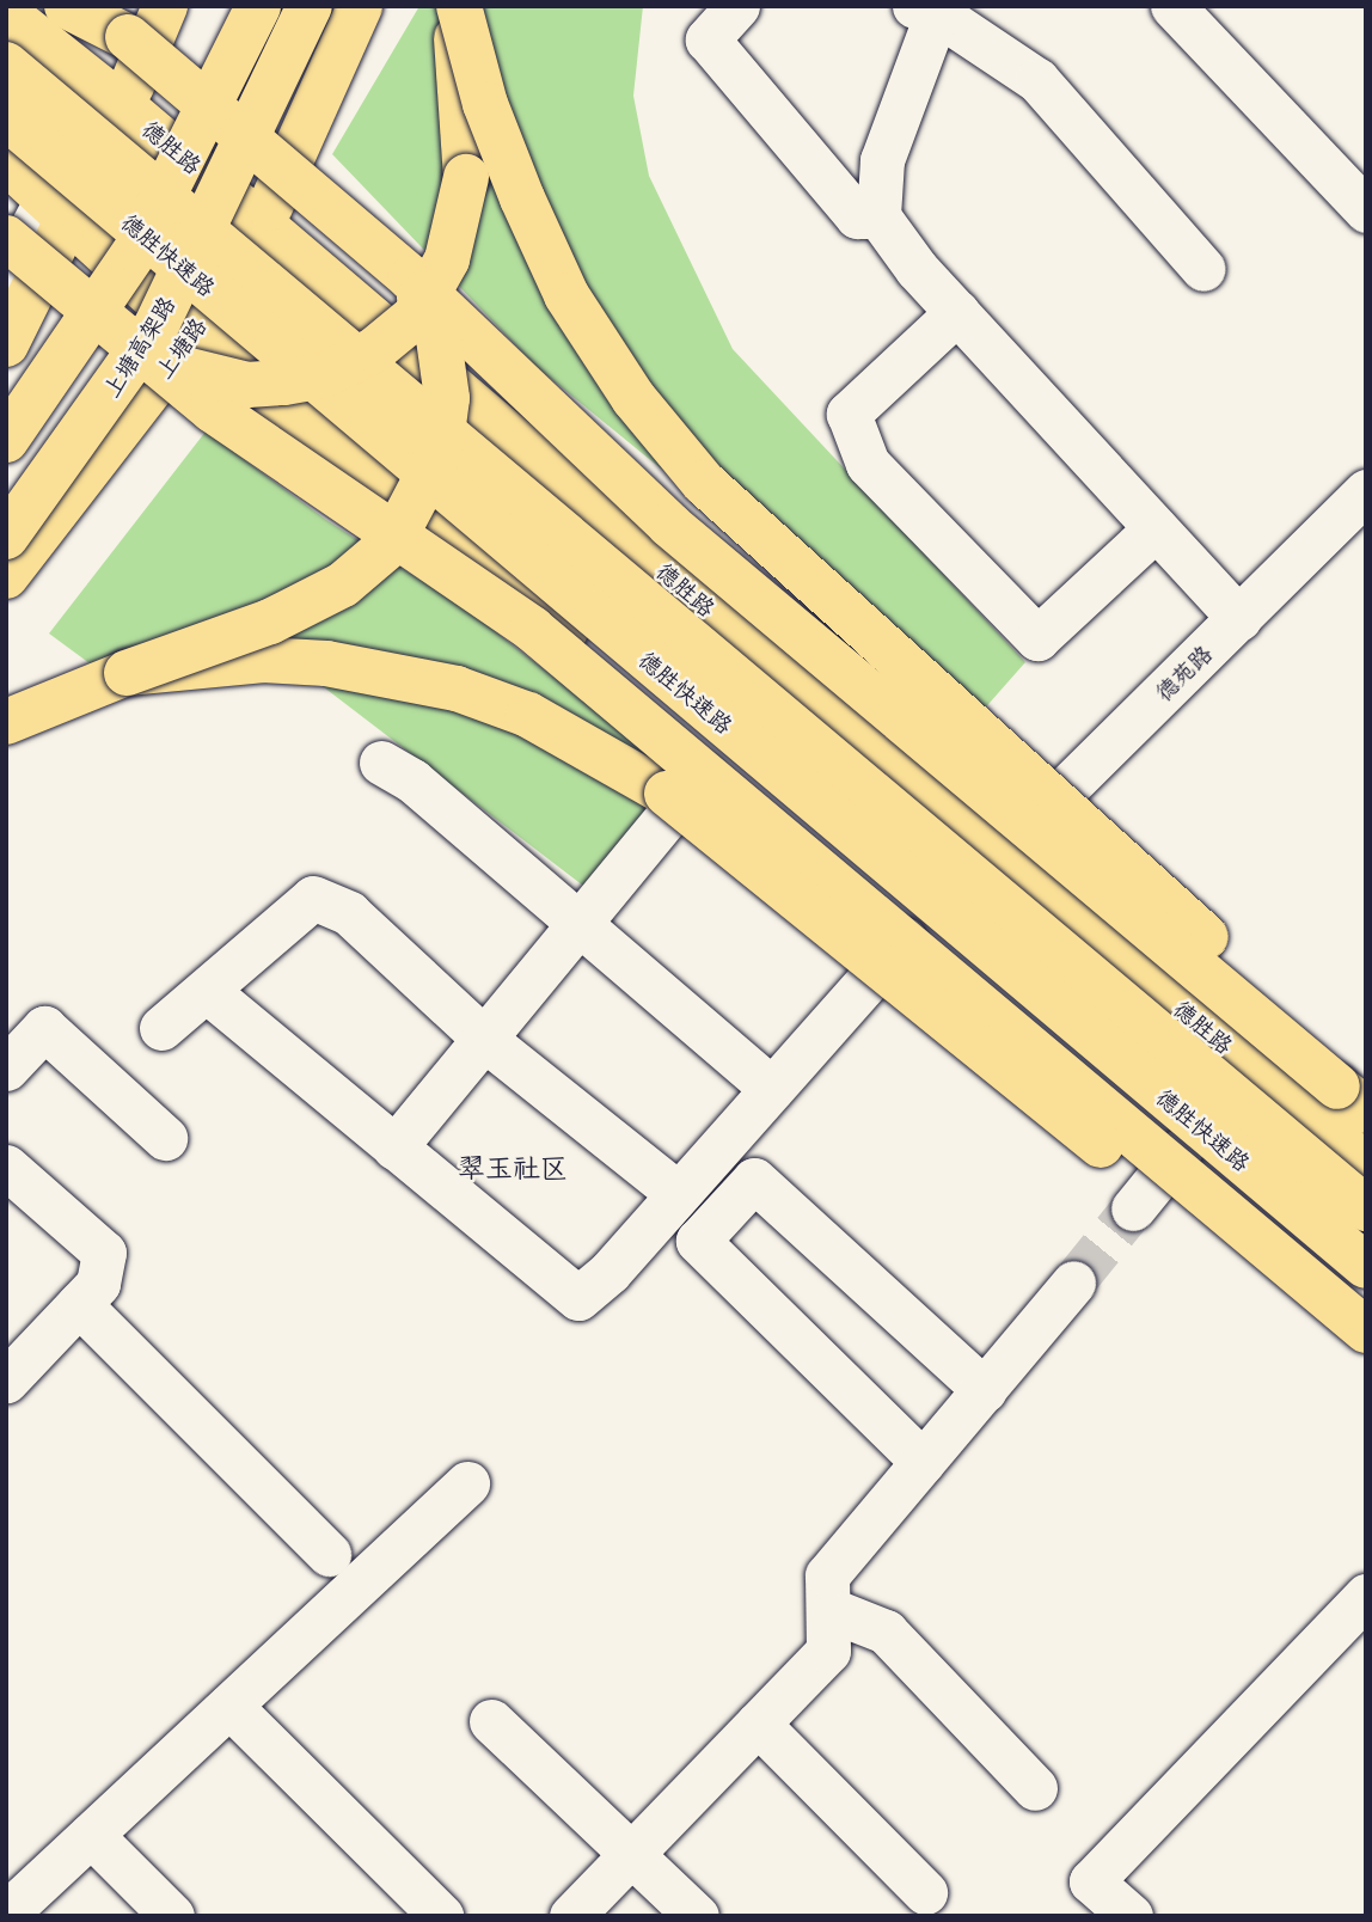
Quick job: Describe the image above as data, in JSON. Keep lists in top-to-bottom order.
{
  "streets": {
    "main road": [
      "德胜路",
      "德胜快速路",
      "上塘高架路",
      "上塘路"
    ],
    "street": ["德苑路"]
  },
  "crossings": [
    ["德胜路", "上塘路"],
    ["德胜路", "德苑路"]
  ],
  "districts": ["翠玉社区"]
}
